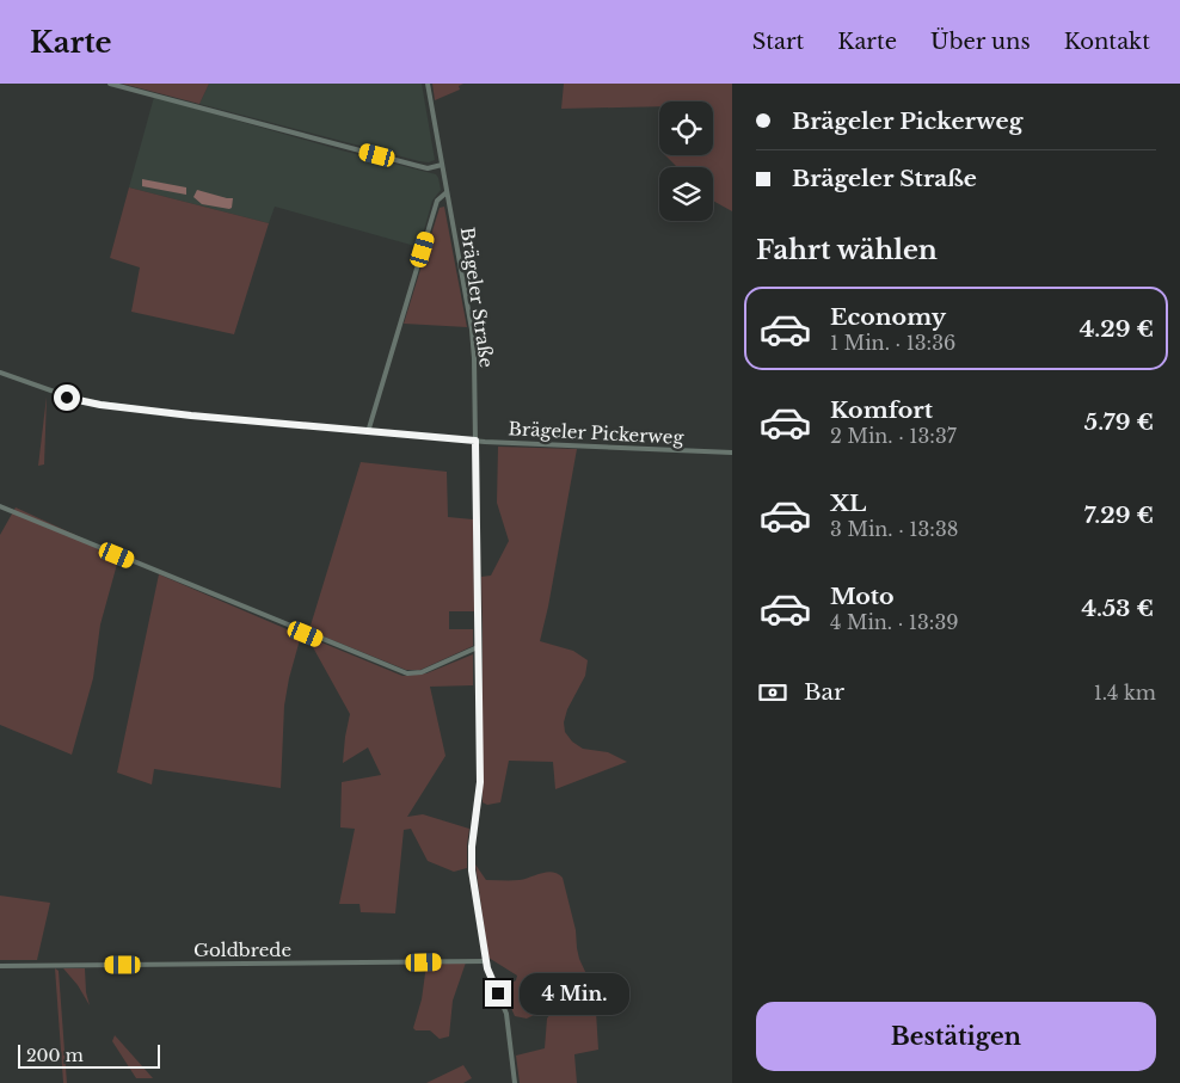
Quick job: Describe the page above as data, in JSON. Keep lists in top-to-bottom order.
{
  "streets": {
    "street": ["Brägeler Straße", "Brägeler Pickerweg", "Goldbrede"]
  },
  "crossings": [
    ["Brägeler Straße", "Brägeler Pickerweg"],
    ["Brägeler Straße", "Goldbrede"]
  ],
  "scale_bar": "200 m",
  "page": {
    "header": "Karte",
    "nav": [
      "Start",
      "Karte",
      "Über uns",
      "Kontakt"
    ],
    "banner": ["Brägeler Pickerweg", "Brägeler Straße"],
    "heading": "Fahrt wählen",
    "list": [
      {
        "name": "Economy",
        "note": "1 Min. · 13:36",
        "value": "4.29 €"
      },
      {
        "name": "Komfort",
        "note": "2 Min. · 13:37",
        "value": "5.79 €"
      },
      {
        "name": "XL",
        "note": "3 Min. · 13:38",
        "value": "7.29 €"
      },
      {
        "name": "Moto",
        "note": "4 Min. · 13:39",
        "value": "4.53 €"
      }
    ],
    "pay": ["Bar", "1.4 km"],
    "bubble": "4 Min.",
    "buttons": "Bestätigen",
    "scale": "200 m"
  }
}
